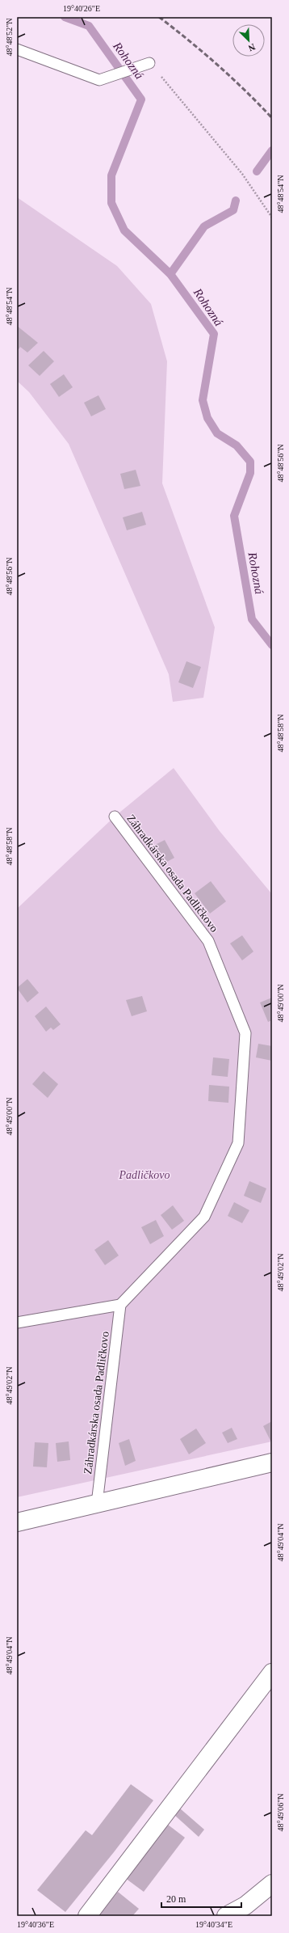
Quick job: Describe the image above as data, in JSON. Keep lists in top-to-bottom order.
{
  "streets": {
    "lane": ["Záhradkárska osada Padličkovo"]
  },
  "water": ["Rohozná"],
  "parks": ["Padličkovo"],
  "scale_bar": "20 m",
  "north": "bottom right",
  "coordinates": [
    "19°40'26\"E",
    "48°48'52\"N",
    "48°48'54\"N",
    "48°48'56\"N",
    "48°48'58\"N",
    "48°49'00\"N",
    "48°49'02\"N",
    "48°49'04\"N",
    "48°49'06\"N",
    "19°40'36\"E",
    "19°40'34\"E"
  ]
}
